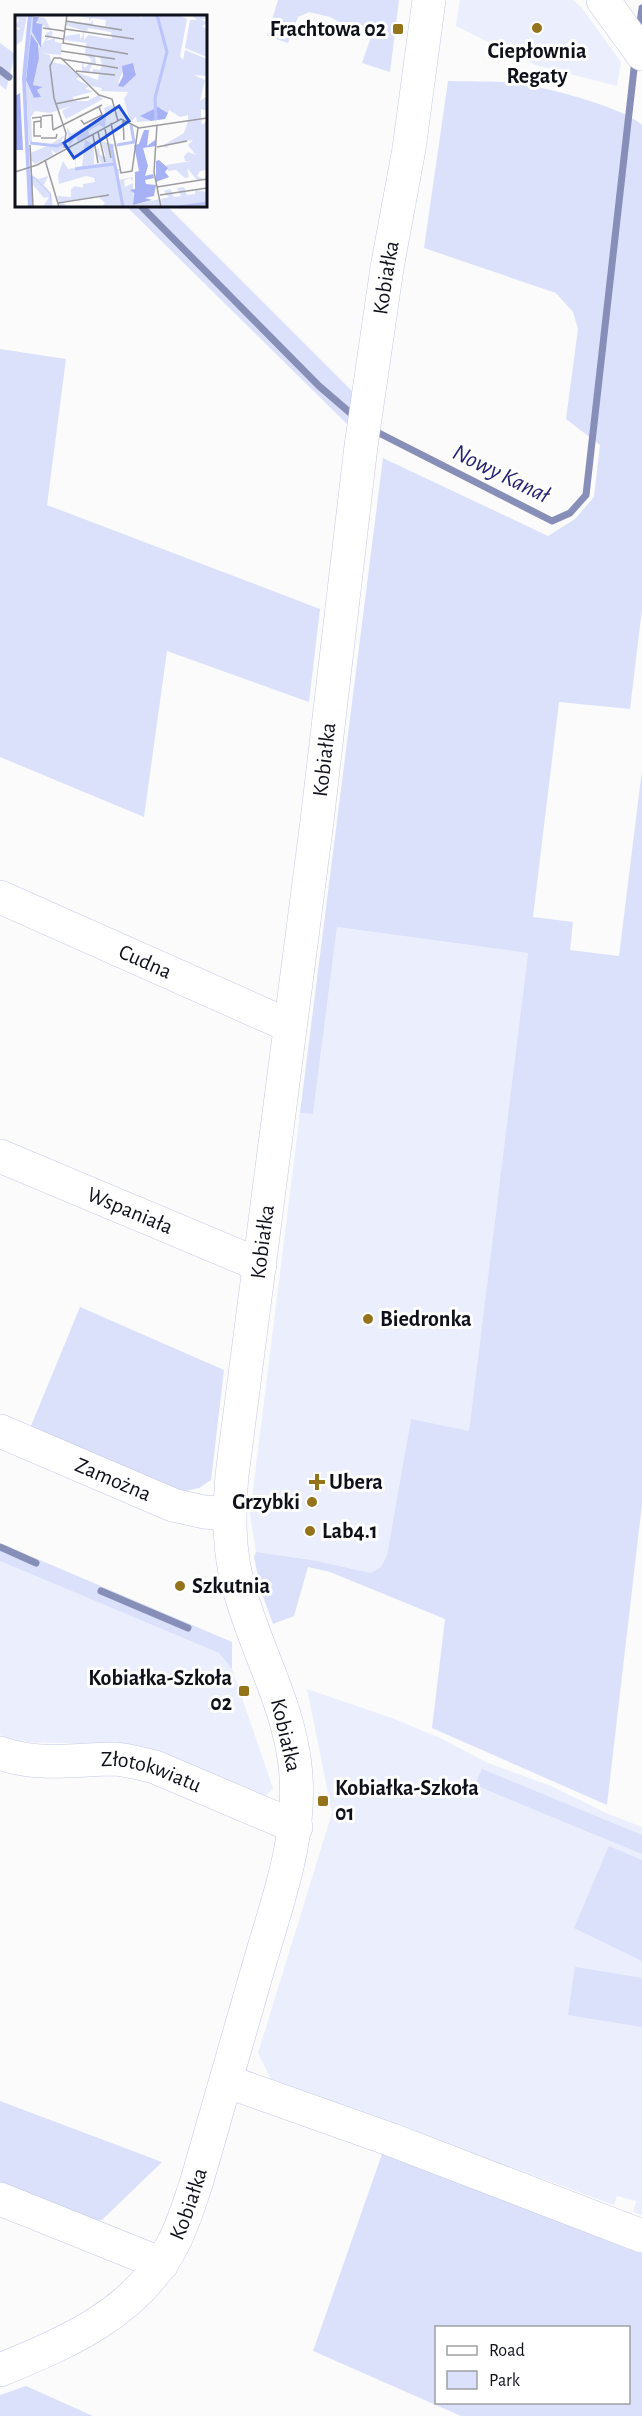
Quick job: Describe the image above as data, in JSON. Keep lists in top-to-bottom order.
{
  "streets": {
    "street": [
      "Kobiałka",
      "Cudna",
      "Wspaniała",
      "Zamożna",
      "Złotokwiatu"
    ]
  },
  "crossings": [
    ["Kobiałka", "Cudna"],
    ["Kobiałka", "Wspaniała"],
    ["Kobiałka", "Zamożna"],
    ["Kobiałka", "Złotokwiatu"]
  ],
  "water": ["Nowy Kanał"],
  "places": {
    "other": [
      "Ciepłownia Regaty",
      "Biedronka",
      "Grzybki",
      "Lab4.1",
      "Szkutnia"
    ],
    "transit": ["Frachtowa 02", "Kobiałka-Szkoła 02", "Kobiałka-Szkoła 01"],
    "health": ["Ubera"]
  },
  "legend": ["Road", "Park"]
}
